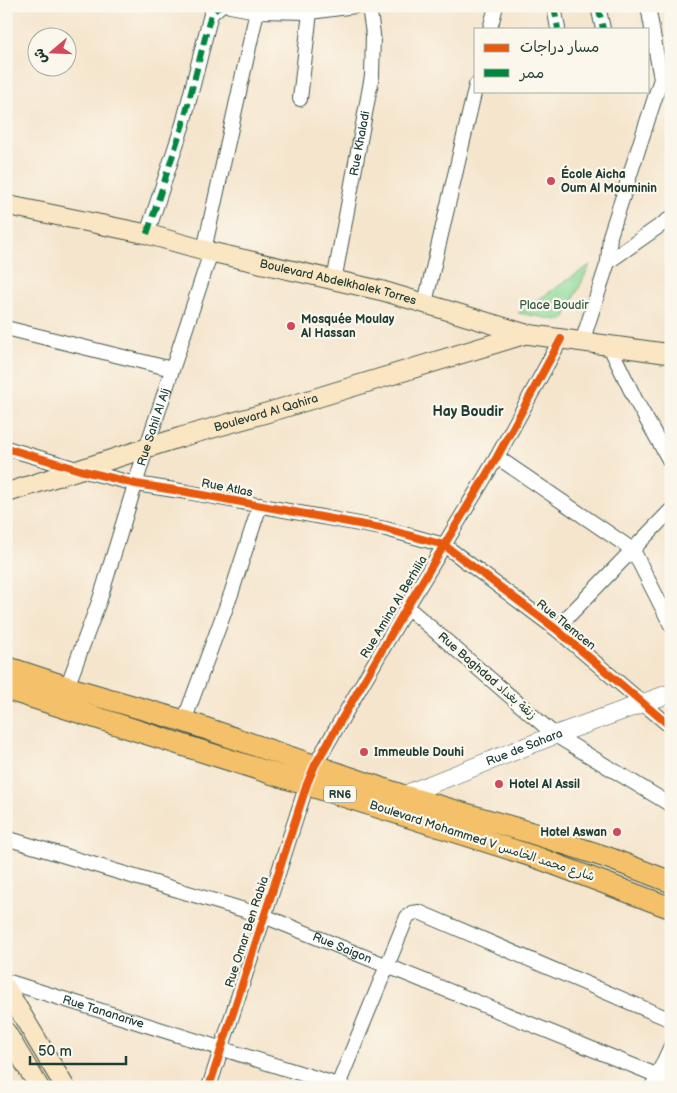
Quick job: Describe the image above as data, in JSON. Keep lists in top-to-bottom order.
{
  "streets": {
    "main road": [
      "Boulevard Abdelkhalek Torres",
      "Boulevard Al Qahira",
      "RN6",
      "Boulevard Mohammed V شارع محمد الخامس"
    ],
    "street": [
      "Rue Khaladi",
      "Rue Sahil Al Alj",
      "Rue Atlas",
      "Rue Amina Al Berhilia",
      "Rue Tlemcen",
      "Rue Baghdad زنقة بغداد",
      "Rue de Sahara",
      "Rue Omar Ben Rabia",
      "Rue Saigon",
      "Rue Tananarive"
    ]
  },
  "crossings": [
    ["Rue Khaladi", "Boulevard Abdelkhalek Torres"],
    ["Boulevard Abdelkhalek Torres", "Boulevard Al Qahira"],
    ["Boulevard Abdelkhalek Torres", "Rue Sahil Al Alj"],
    ["Boulevard Abdelkhalek Torres", "Rue Amina Al Berhilia"],
    ["Boulevard Al Qahira", "Rue Sahil Al Alj"],
    ["Boulevard Al Qahira", "Rue Atlas"],
    ["Rue Sahil Al Alj", "Rue Atlas"],
    ["Rue Sahil Al Alj", "Boulevard Mohammed V شارع محمد الخامس"],
    ["Rue Atlas", "Rue Amina Al Berhilia"],
    ["Rue Atlas", "Rue Tlemcen"],
    ["Rue Amina Al Berhilia", "Rue Tlemcen"],
    ["Rue Amina Al Berhilia", "Rue Baghdad زنقة بغداد"],
    ["Rue Amina Al Berhilia", "Boulevard Mohammed V شارع محمد الخامس"],
    ["Rue Amina Al Berhilia", "Rue Omar Ben Rabia"],
    ["Rue Tlemcen", "Rue de Sahara"],
    ["Rue Baghdad زنقة بغداد", "Rue de Sahara"],
    ["Rue de Sahara", "Boulevard Mohammed V شارع محمد الخامس"],
    ["Boulevard Mohammed V شارع محمد الخامس", "Rue Omar Ben Rabia"],
    ["Rue Omar Ben Rabia", "Rue Saigon"],
    ["Rue Omar Ben Rabia", "Rue Tananarive"]
  ],
  "districts": ["Hay Boudir"],
  "parks": ["Place Boudir"],
  "places": [
    "École Aicha Oum Al Mouminin",
    "Mosquée Moulay Al Hassan",
    "Immeuble Douhi",
    "Hotel Al Assil",
    "Hotel Aswan"
  ],
  "legend": ["مسار دراجات", "ممر"],
  "scale_bar": "50 m",
  "north": "left"
}
